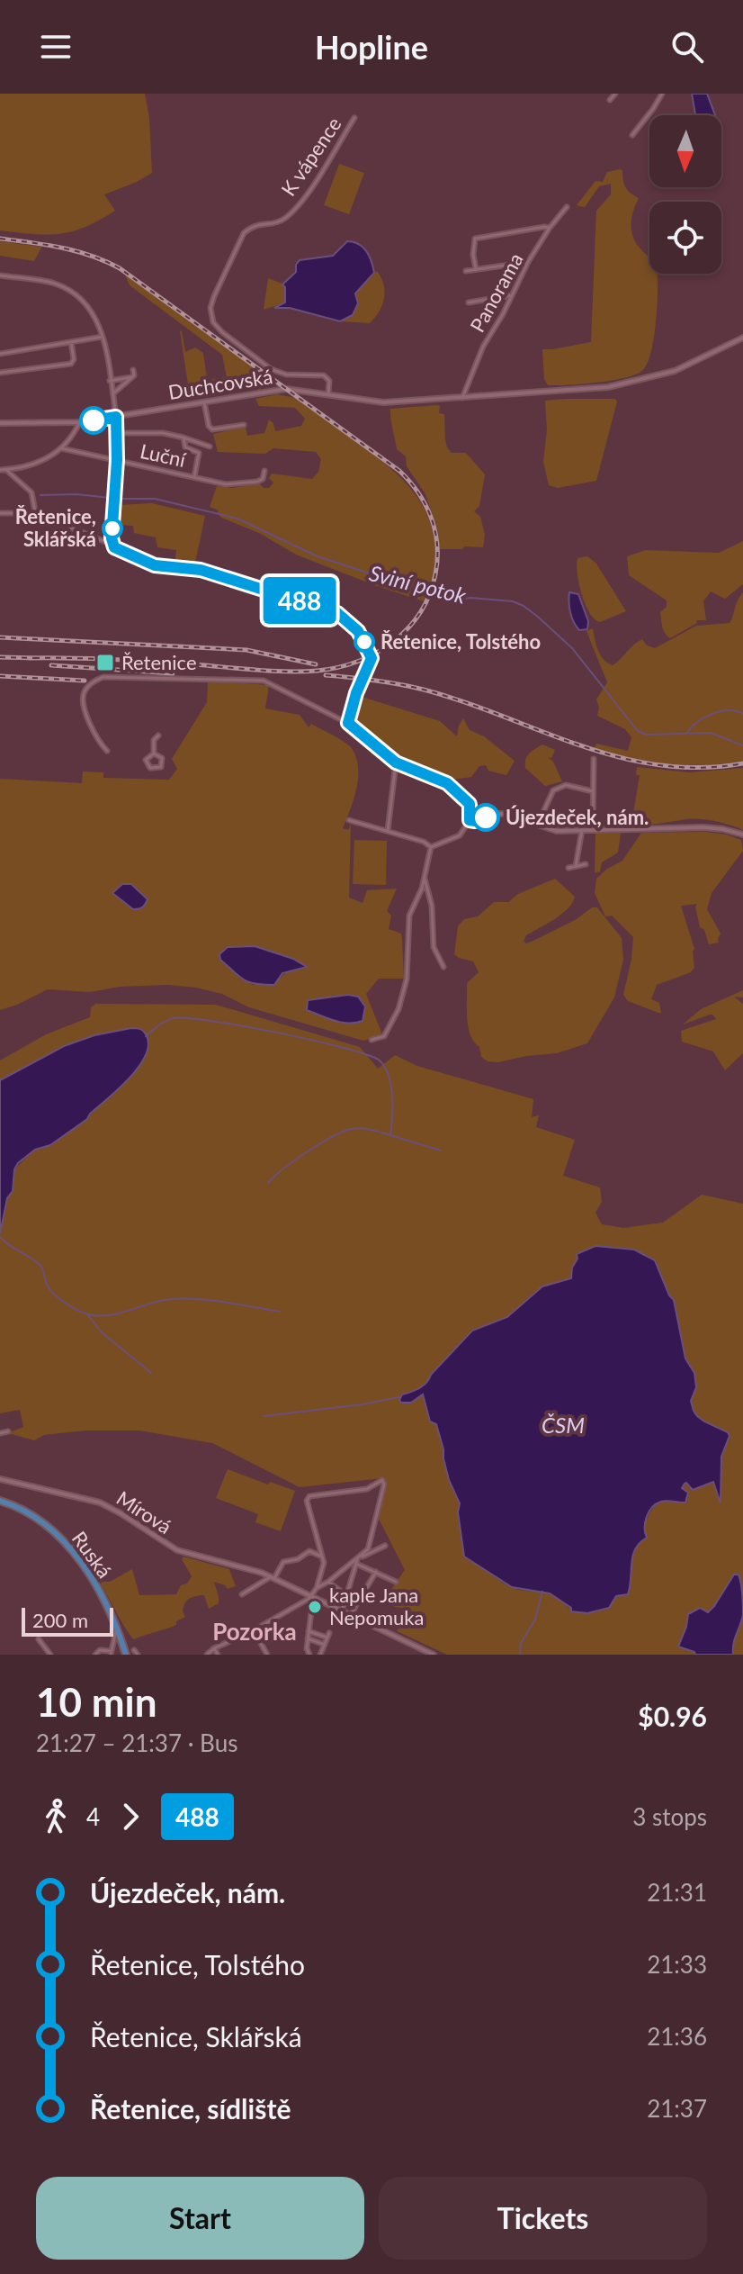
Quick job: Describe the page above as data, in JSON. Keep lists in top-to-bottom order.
{
  "streets": {
    "main road": ["Ruská"],
    "street": [
      "K vápence",
      "Panorama",
      "Duchcovská",
      "Luční",
      "Mírová"
    ]
  },
  "crossings": [
    ["K vápence", "Duchcovská"],
    ["Panorama", "Duchcovská"]
  ],
  "districts": ["Pozorka"],
  "water": ["Sviní potok", "ČSM"],
  "places": {
    "other": [
      "Řetenice, Sklářská",
      "Řetenice, Tolstého",
      "Újezdeček, nám.",
      "kaple Jana Nepomuka"
    ],
    "transit": ["Řetenice"]
  },
  "lines": ["bus line 488"],
  "scale_bar": "200 m",
  "north": "bottom",
  "page": {
    "header": "Hopline",
    "on_map": "488",
    "scale": "200 m",
    "heading": ["10 min", "21:27 – 21:37 · Bus", "$0.96"],
    "legs": ["4", "488", "3 stops"],
    "list": [
      {
        "name": "Újezdeček, nám.",
        "value": "21:31"
      },
      {
        "name": "Řetenice, Tolstého",
        "value": "21:33"
      },
      {
        "name": "Řetenice, Sklářská",
        "value": "21:36"
      },
      {
        "name": "Řetenice, sídliště",
        "value": "21:37"
      }
    ],
    "buttons": ["Start", "Tickets"]
  }
}
